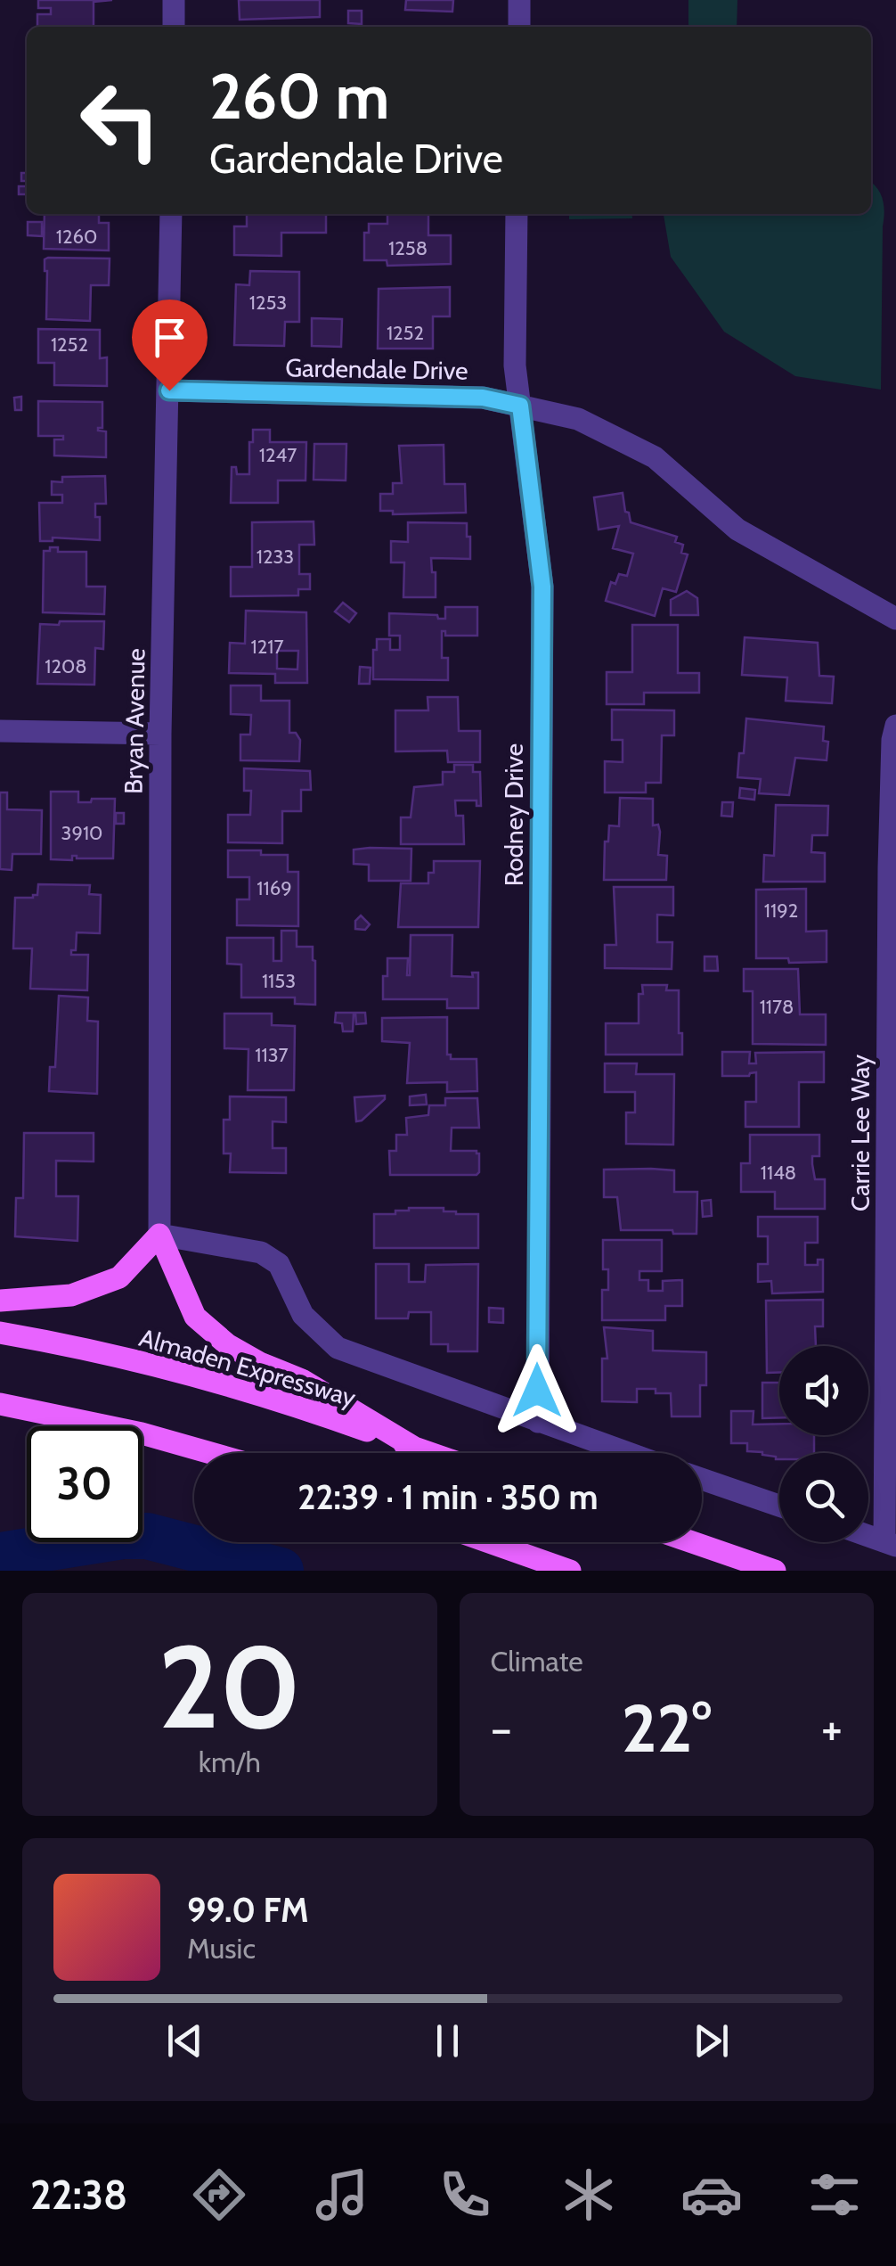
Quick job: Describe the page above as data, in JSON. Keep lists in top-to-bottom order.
{
  "streets": {
    "main road": ["Almaden Expressway"],
    "street": [
      "Gardendale Drive",
      "Bryan Avenue",
      "Rodney Drive",
      "Carrie Lee Way"
    ]
  },
  "crossings": [
    ["Gardendale Drive", "Bryan Avenue"],
    ["Gardendale Drive", "Rodney Drive"]
  ],
  "house_numbers": [
    "1260",
    "1258",
    "1253",
    "1252",
    "1252",
    "1247",
    "1233",
    "1217",
    "1208",
    "3910",
    "1169",
    "1192",
    "1153",
    "1178",
    "1137",
    "1148"
  ],
  "page": {
    "turn": ["260 m", "Gardendale Drive"],
    "limit": "30",
    "trip": "22:39 · 1 min · 350 m",
    "tile": [
      ["20", "km/h"],
      "Climate"
    ],
    "heat": ["−", "22°", "+"],
    "song": ["99.0 FM", "Music"],
    "tabs": "22:38"
  }
}
